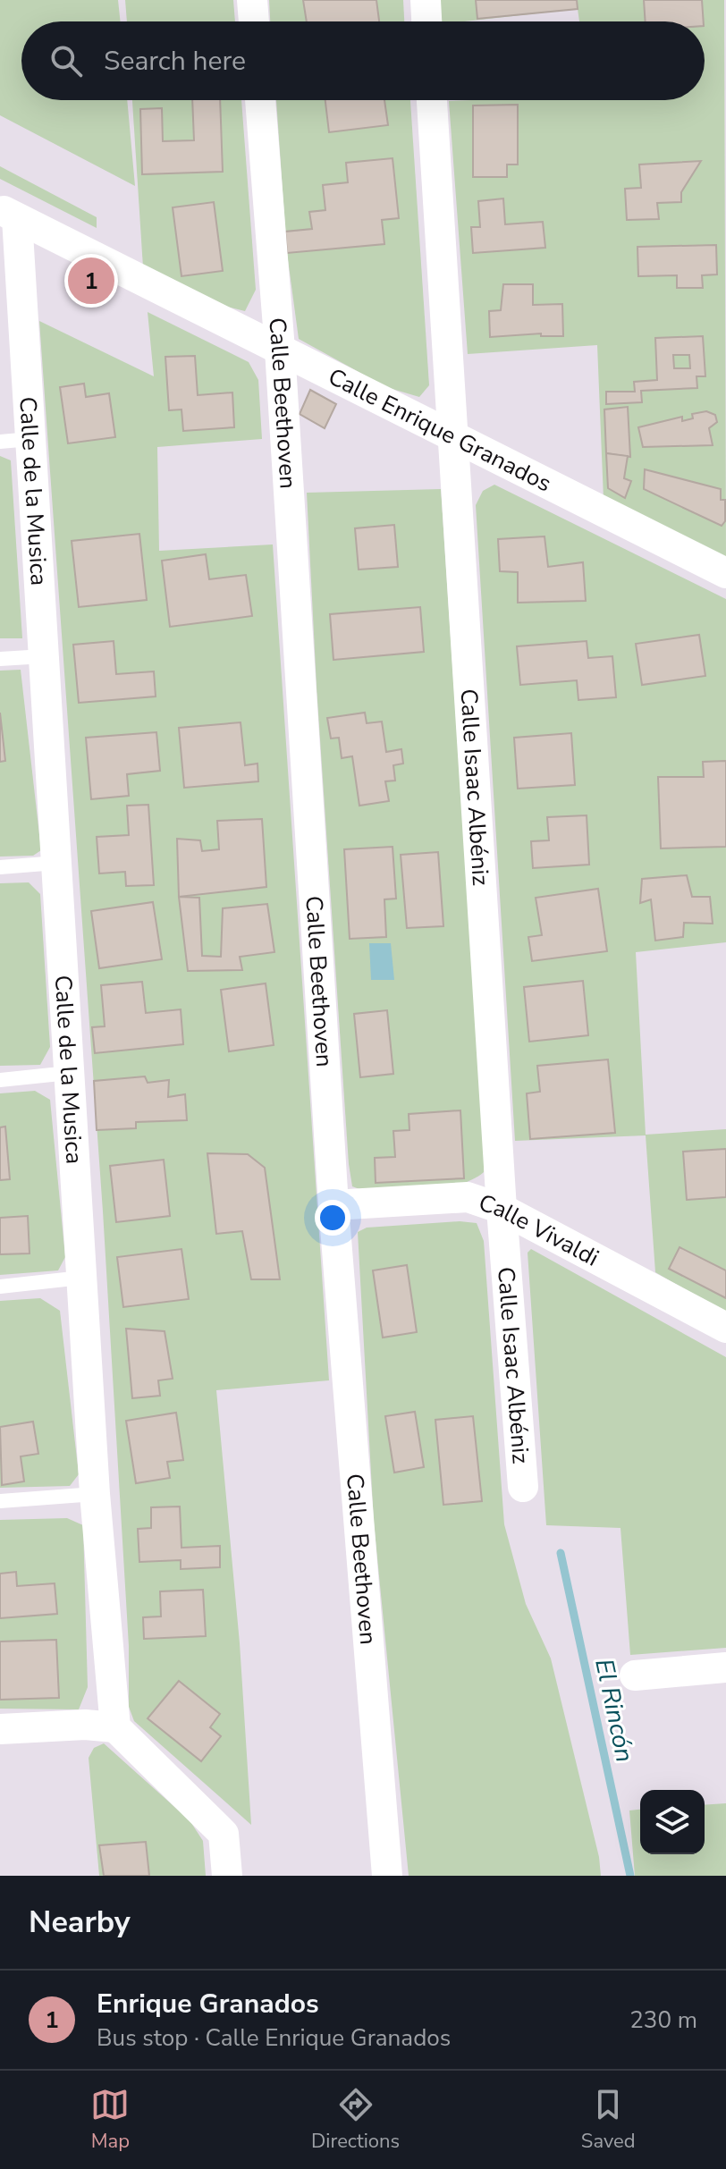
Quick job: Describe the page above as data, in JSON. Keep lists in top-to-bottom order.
{
  "streets": {
    "street": [
      "Calle Beethoven",
      "Calle Enrique Granados",
      "Calle de la Musica",
      "Calle Isaac Albéniz",
      "Calle Vivaldi"
    ]
  },
  "crossings": [
    ["Calle Beethoven", "Calle Enrique Granados"],
    ["Calle Beethoven", "Calle Vivaldi"],
    ["Calle Enrique Granados", "Calle de la Musica"],
    ["Calle Enrique Granados", "Calle Isaac Albéniz"],
    ["Calle Isaac Albéniz", "Calle Vivaldi"]
  ],
  "water": ["El Rincón"],
  "page": {
    "search": "Search here",
    "pins": "1",
    "heading": "Nearby",
    "list": [
      {
        "mark": "1",
        "name": "Enrique Granados",
        "note": "Bus stop · Calle Enrique Granados",
        "value": "230 m"
      }
    ],
    "nav": ["Map", "Directions", "Saved"]
  }
}
